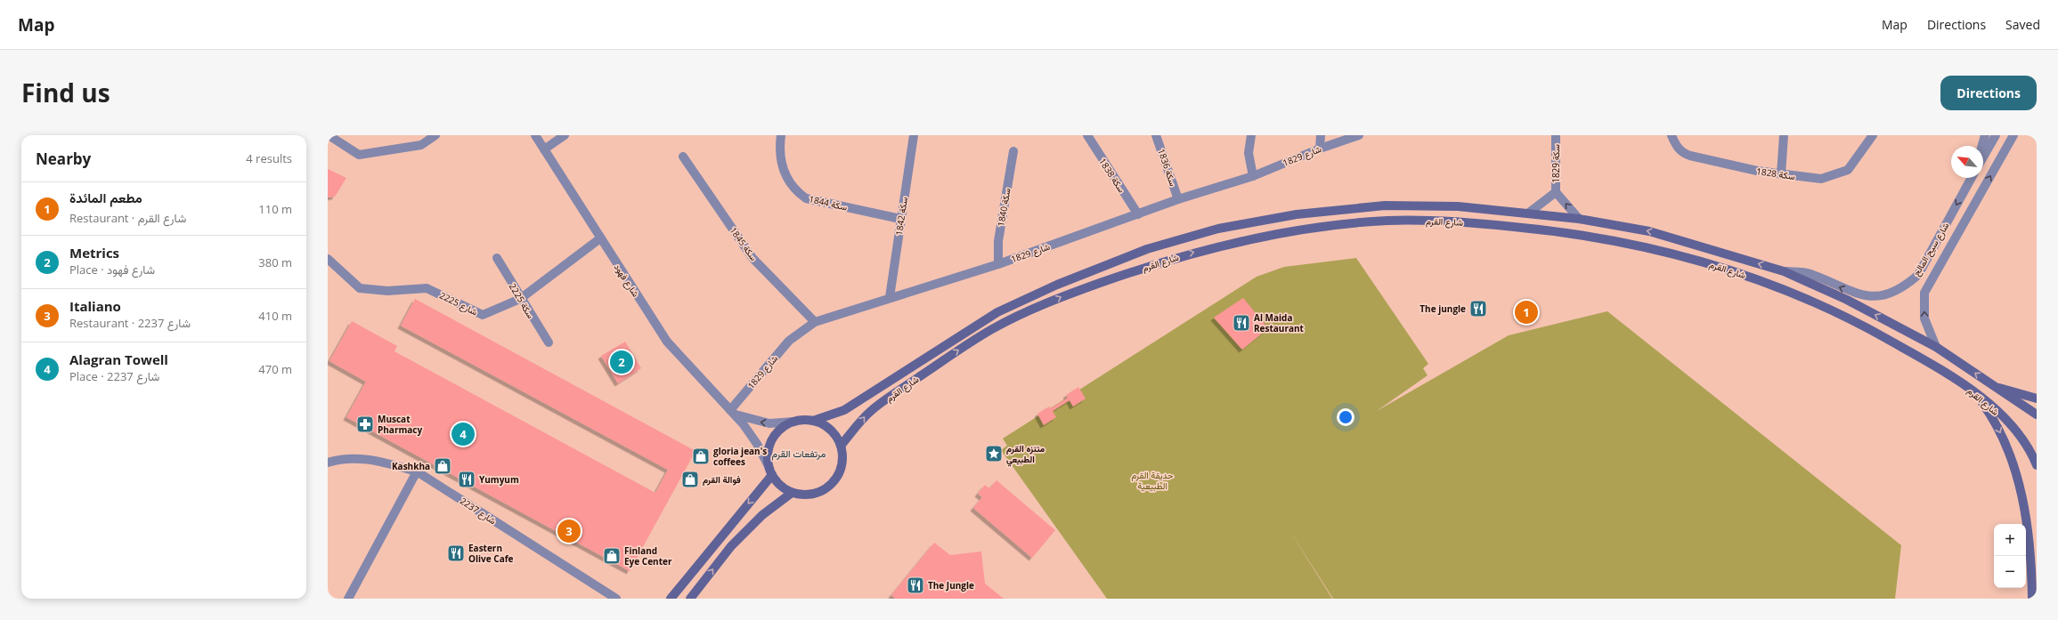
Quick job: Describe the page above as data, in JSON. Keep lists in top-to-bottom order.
{
  "streets": {
    "main road": ["شارع القرم"],
    "street": [
      "1829 شارع",
      "سكة 1829",
      "سكة 1836",
      "سكة 1828",
      "1838 سكة",
      "سكة 1844",
      "سكة 1840",
      "سكة 1842",
      "1845 سكة",
      "شارع سيح المالح",
      "شارع فهود",
      "سكة 2225",
      "شارع 2225",
      "2237 شارع"
    ]
  },
  "crossings": [
    ["1829 شارع", "سكة 1836"],
    ["1829 شارع", "1838 سكة"],
    ["1829 شارع", "سكة 1840"],
    ["1829 شارع", "سكة 1842"],
    ["1829 شارع", "1845 سكة"],
    ["1829 شارع", "شارع فهود"],
    ["سكة 1829", "شارع القرم"],
    ["سكة 1844", "سكة 1842"],
    ["شارع القرم", "شارع سيح المالح"],
    ["شارع القرم", "شارع فهود"],
    ["شارع فهود", "شارع 2225"],
    ["سكة 2225", "شارع 2225"]
  ],
  "districts": ["مرتفعات القرم"],
  "parks": ["حديقة القرم الطبيعية"],
  "places": {
    "restaurant": [
      "The jungle",
      "Al Maida Restaurant",
      "Yumyum",
      "Eastern Olive Cafe",
      "The Jungle"
    ],
    "pharmacy": ["Muscat Pharmacy"],
    "place": ["متنزه القرم الطبيعي"],
    "shop": [
      "gloria jean's coffees",
      "Kashkha",
      "فوالة القرم",
      "Finland Eye Center"
    ]
  },
  "north": "top left",
  "page": {
    "header": "Map",
    "nav": ["Map", "Directions", "Saved"],
    "title": "Find us",
    "buttons": "Directions",
    "heading": ["Nearby", "4 results"],
    "list": [
      {
        "mark": "1",
        "name": "مطعم المائدة",
        "note": "Restaurant · شارع القرم",
        "value": "110 m"
      },
      {
        "mark": "2",
        "name": "Metrics",
        "note": "Place · شارع فهود",
        "value": "380 m"
      },
      {
        "mark": "3",
        "name": "Italiano",
        "note": "Restaurant · 2237 شارع",
        "value": "410 m"
      },
      {
        "mark": "4",
        "name": "Alagran Towell",
        "note": "Place · 2237 شارع",
        "value": "470 m"
      }
    ],
    "pins": [
      "1",
      "2",
      "4",
      "3"
    ],
    "map_buttons": ["+", "−"]
  }
}
